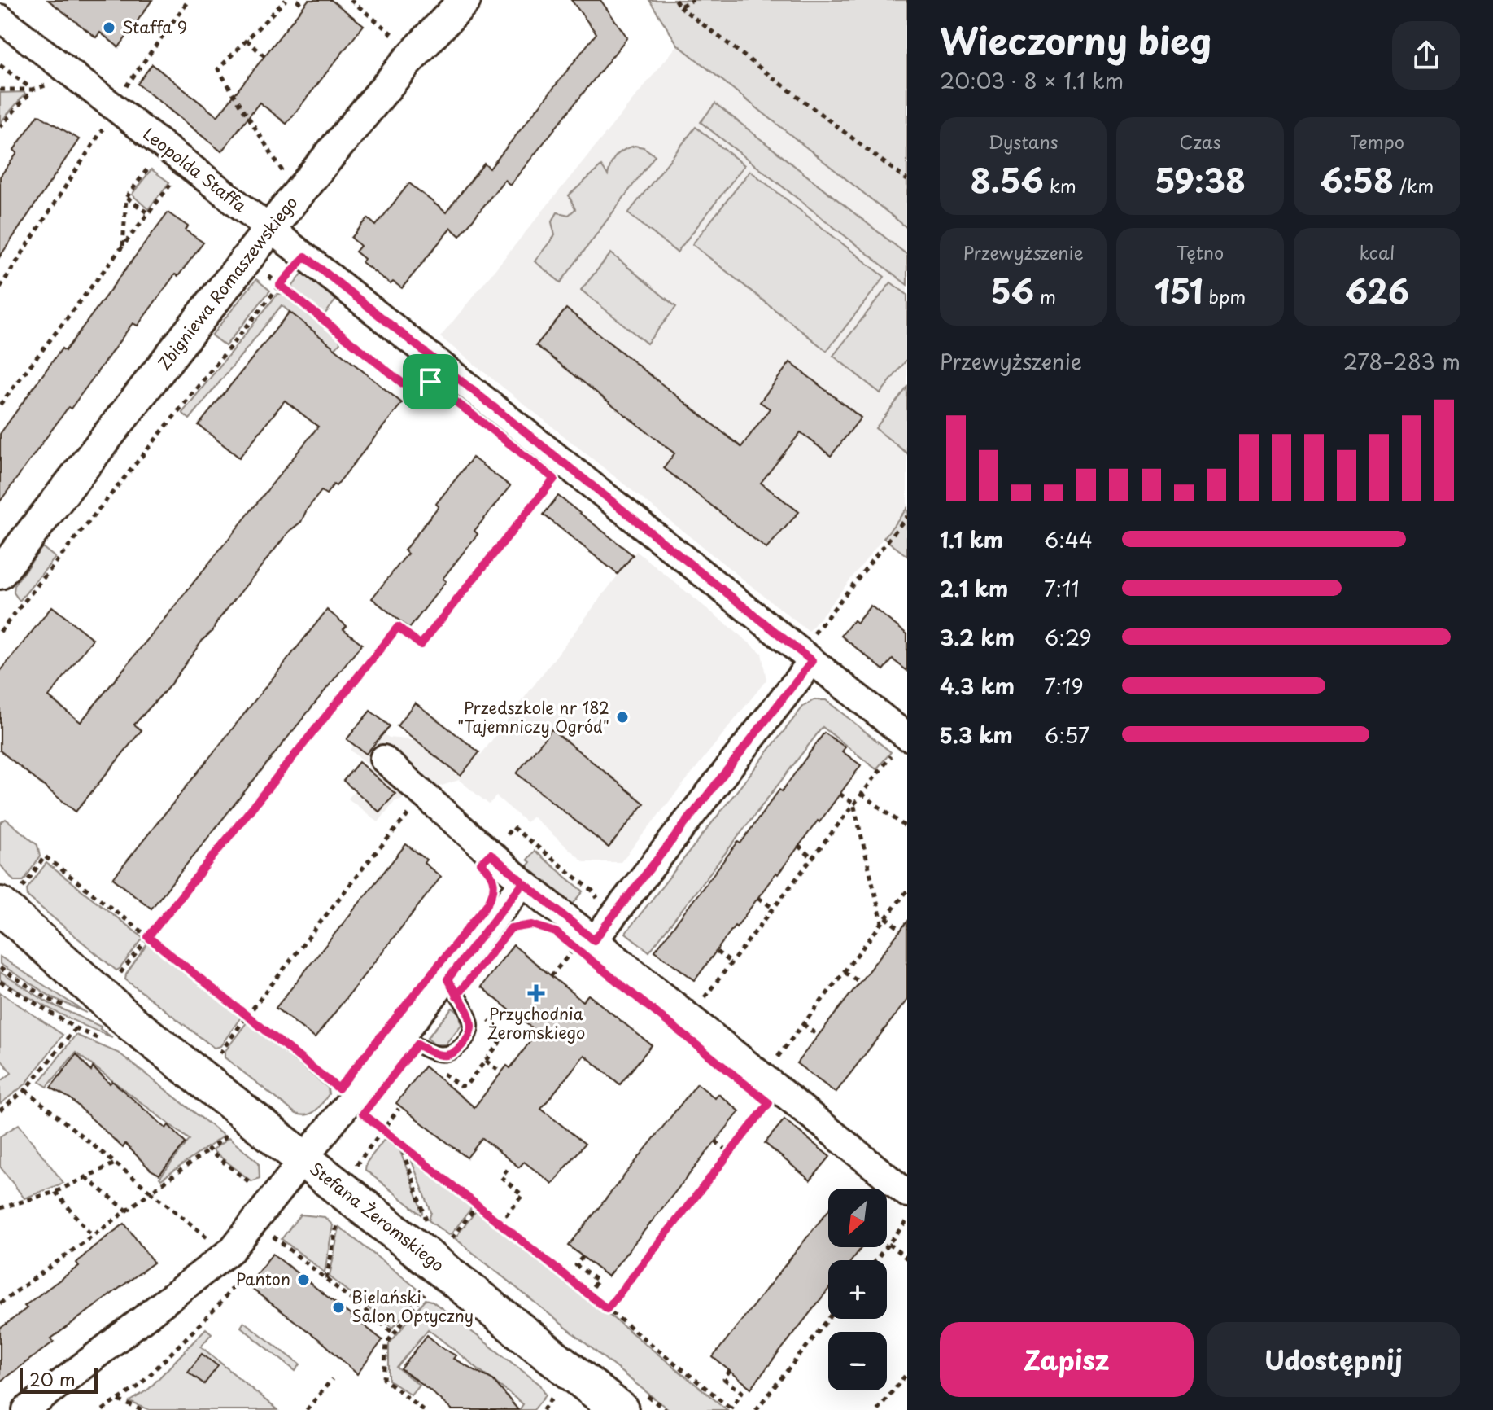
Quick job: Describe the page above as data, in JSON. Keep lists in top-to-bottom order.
{
  "streets": {
    "main road": ["Stefana Żeromskiego"],
    "street": ["Leopolda Staffa", "Zbigniewa Romaszewskiego"]
  },
  "crossings": [
    ["Leopolda Staffa", "Zbigniewa Romaszewskiego"]
  ],
  "places": {
    "other": [
      "Staffa 9",
      "Przedszkole nr 182 \"Tajemniczy Ogród\"",
      "Panton",
      "Bielański Salon Optyczny"
    ],
    "health": ["Przychodnia Żeromskiego"]
  },
  "scale_bar": "20 m",
  "north": "bottom left",
  "page": {
    "heading": ["Wieczorny bieg", "20:03 · 8 × 1.1 km"],
    "stats": [
      ["Dystans", "8.56 km"],
      ["Czas", "59:38"],
      ["Tempo", "6:58 /km"],
      ["Przewyższenie", "56 m"],
      ["Tętno", "151 bpm"],
      ["kcal", "626"]
    ],
    "chart": ["Przewyższenie", "278–283 m"],
    "list": [
      {
        "name": "1.1 km",
        "note": "6:44"
      },
      {
        "name": "2.1 km",
        "note": "7:11"
      },
      {
        "name": "3.2 km",
        "note": "6:29"
      },
      {
        "name": "4.3 km",
        "note": "7:19"
      },
      {
        "name": "5.3 km",
        "note": "6:57"
      }
    ],
    "map_buttons": ["+", "−"],
    "buttons": ["Zapisz", "Udostępnij"],
    "scale": "20 m"
  }
}
